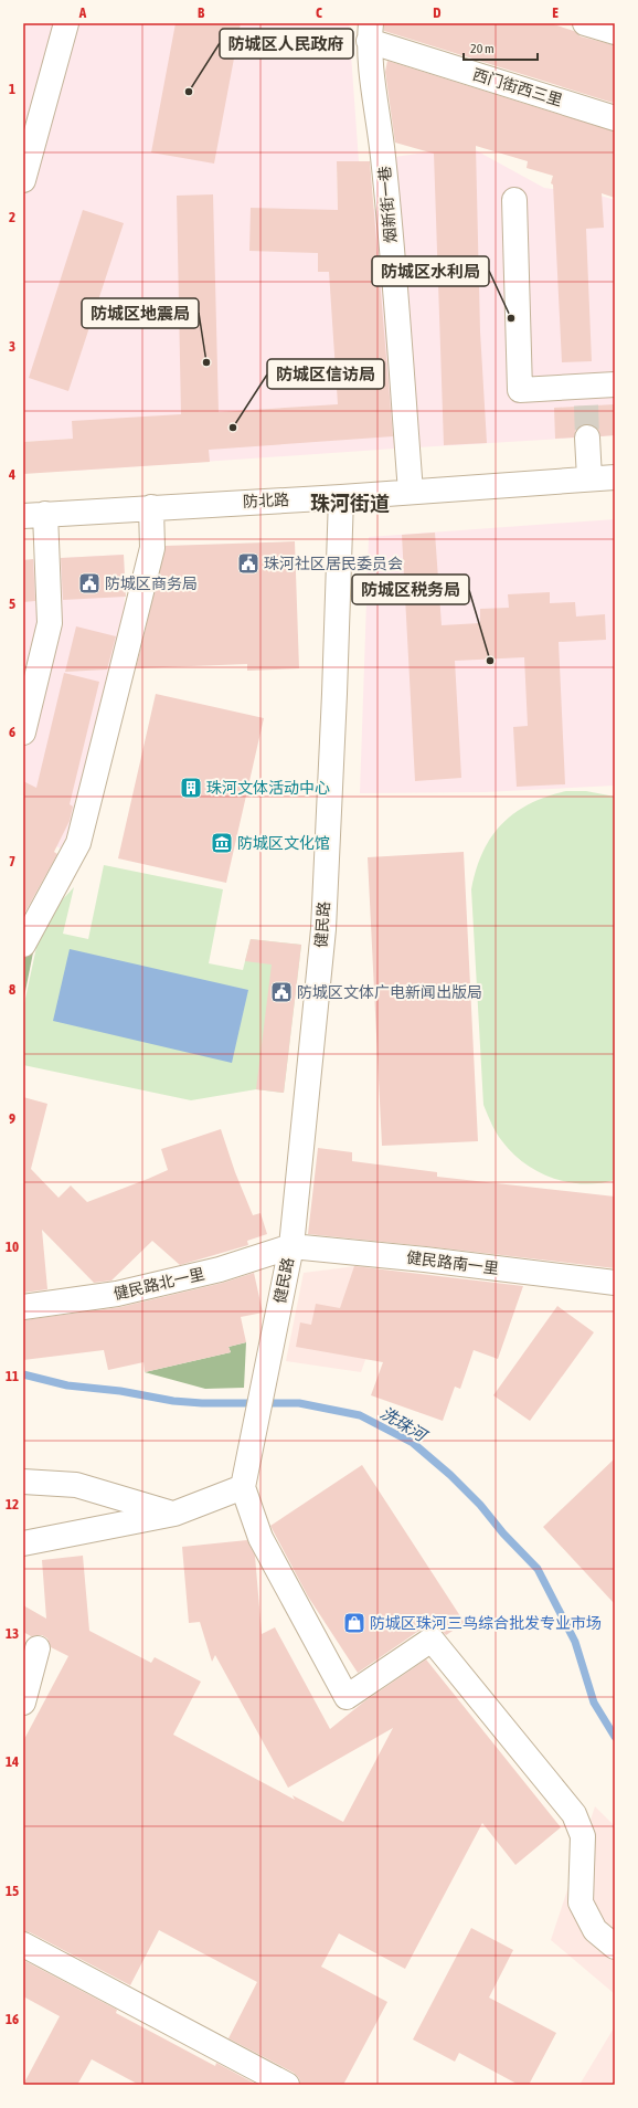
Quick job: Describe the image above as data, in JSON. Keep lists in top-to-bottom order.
{
  "streets": {
    "street": [
      "西门街西三里",
      "烟新街一巷",
      "防北路",
      "健民路",
      "健民路南一里",
      "健民路北一里"
    ]
  },
  "crossings": [
    ["西门街西三里", "烟新街一巷"],
    ["烟新街一巷", "防北路"],
    ["防北路", "健民路"],
    ["健民路", "健民路南一里"],
    ["健民路", "健民路北一里"],
    ["健民路南一里", "健民路北一里"]
  ],
  "districts": ["珠河街道"],
  "water": ["洗珠河"],
  "places": {
    "other": [
      "防城区人民政府",
      "防城区水利局",
      "防城区地震局",
      "防城区信访局",
      "防城区税务局"
    ],
    "public building": ["珠河社区居民委员会", "防城区商务局", "防城区文体广电新闻出版局"],
    "building": ["珠河文体活动中心"],
    "museum": ["防城区文化馆"],
    "shop": ["防城区珠河三鸟综合批发专业市场"]
  },
  "scale_bar": "20 m",
  "grid": {
    "columns": [
      "A",
      "B",
      "C",
      "D",
      "E"
    ],
    "rows": [
      "1",
      "2",
      "3",
      "4",
      "5",
      "6",
      "7",
      "8",
      "9",
      "10",
      "11",
      "12",
      "13",
      "14",
      "15",
      "16"
    ]
  }
}
